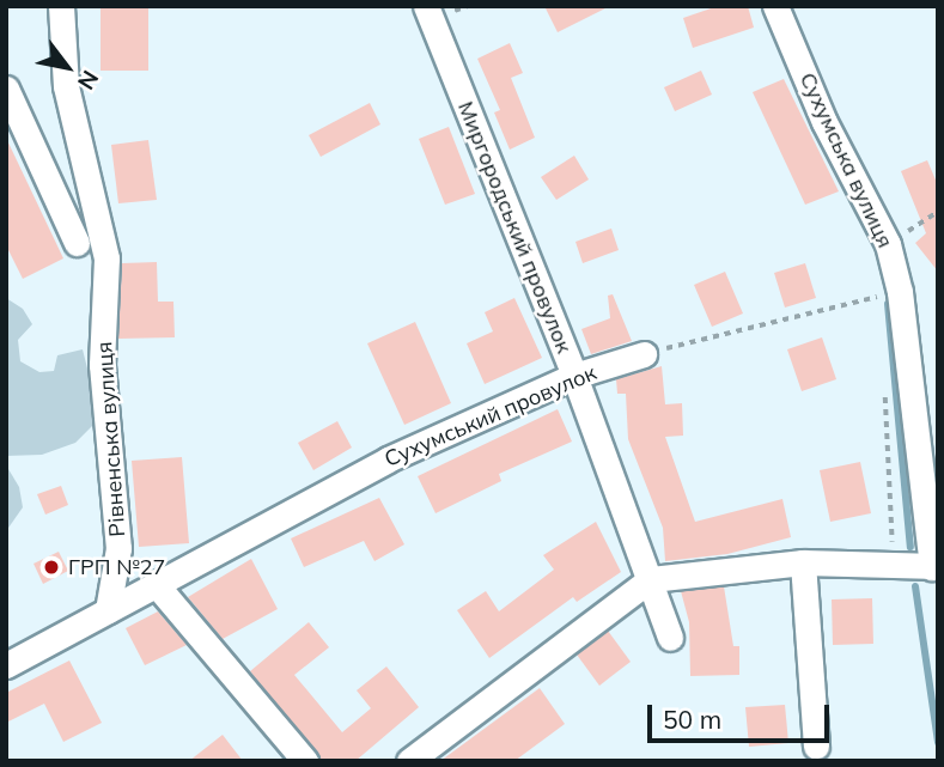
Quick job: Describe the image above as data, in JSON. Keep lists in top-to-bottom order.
{
  "streets": {
    "street": [
      "Сухумська вулиця",
      "Миргородський провулок",
      "Сухумський провулок",
      "Рівненська вулиця"
    ]
  },
  "crossings": [
    ["Миргородський провулок", "Сухумський провулок"],
    ["Сухумський провулок", "Рівненська вулиця"]
  ],
  "places": ["ГРП №27"],
  "scale_bar": "50 m",
  "north": "bottom right"
}
